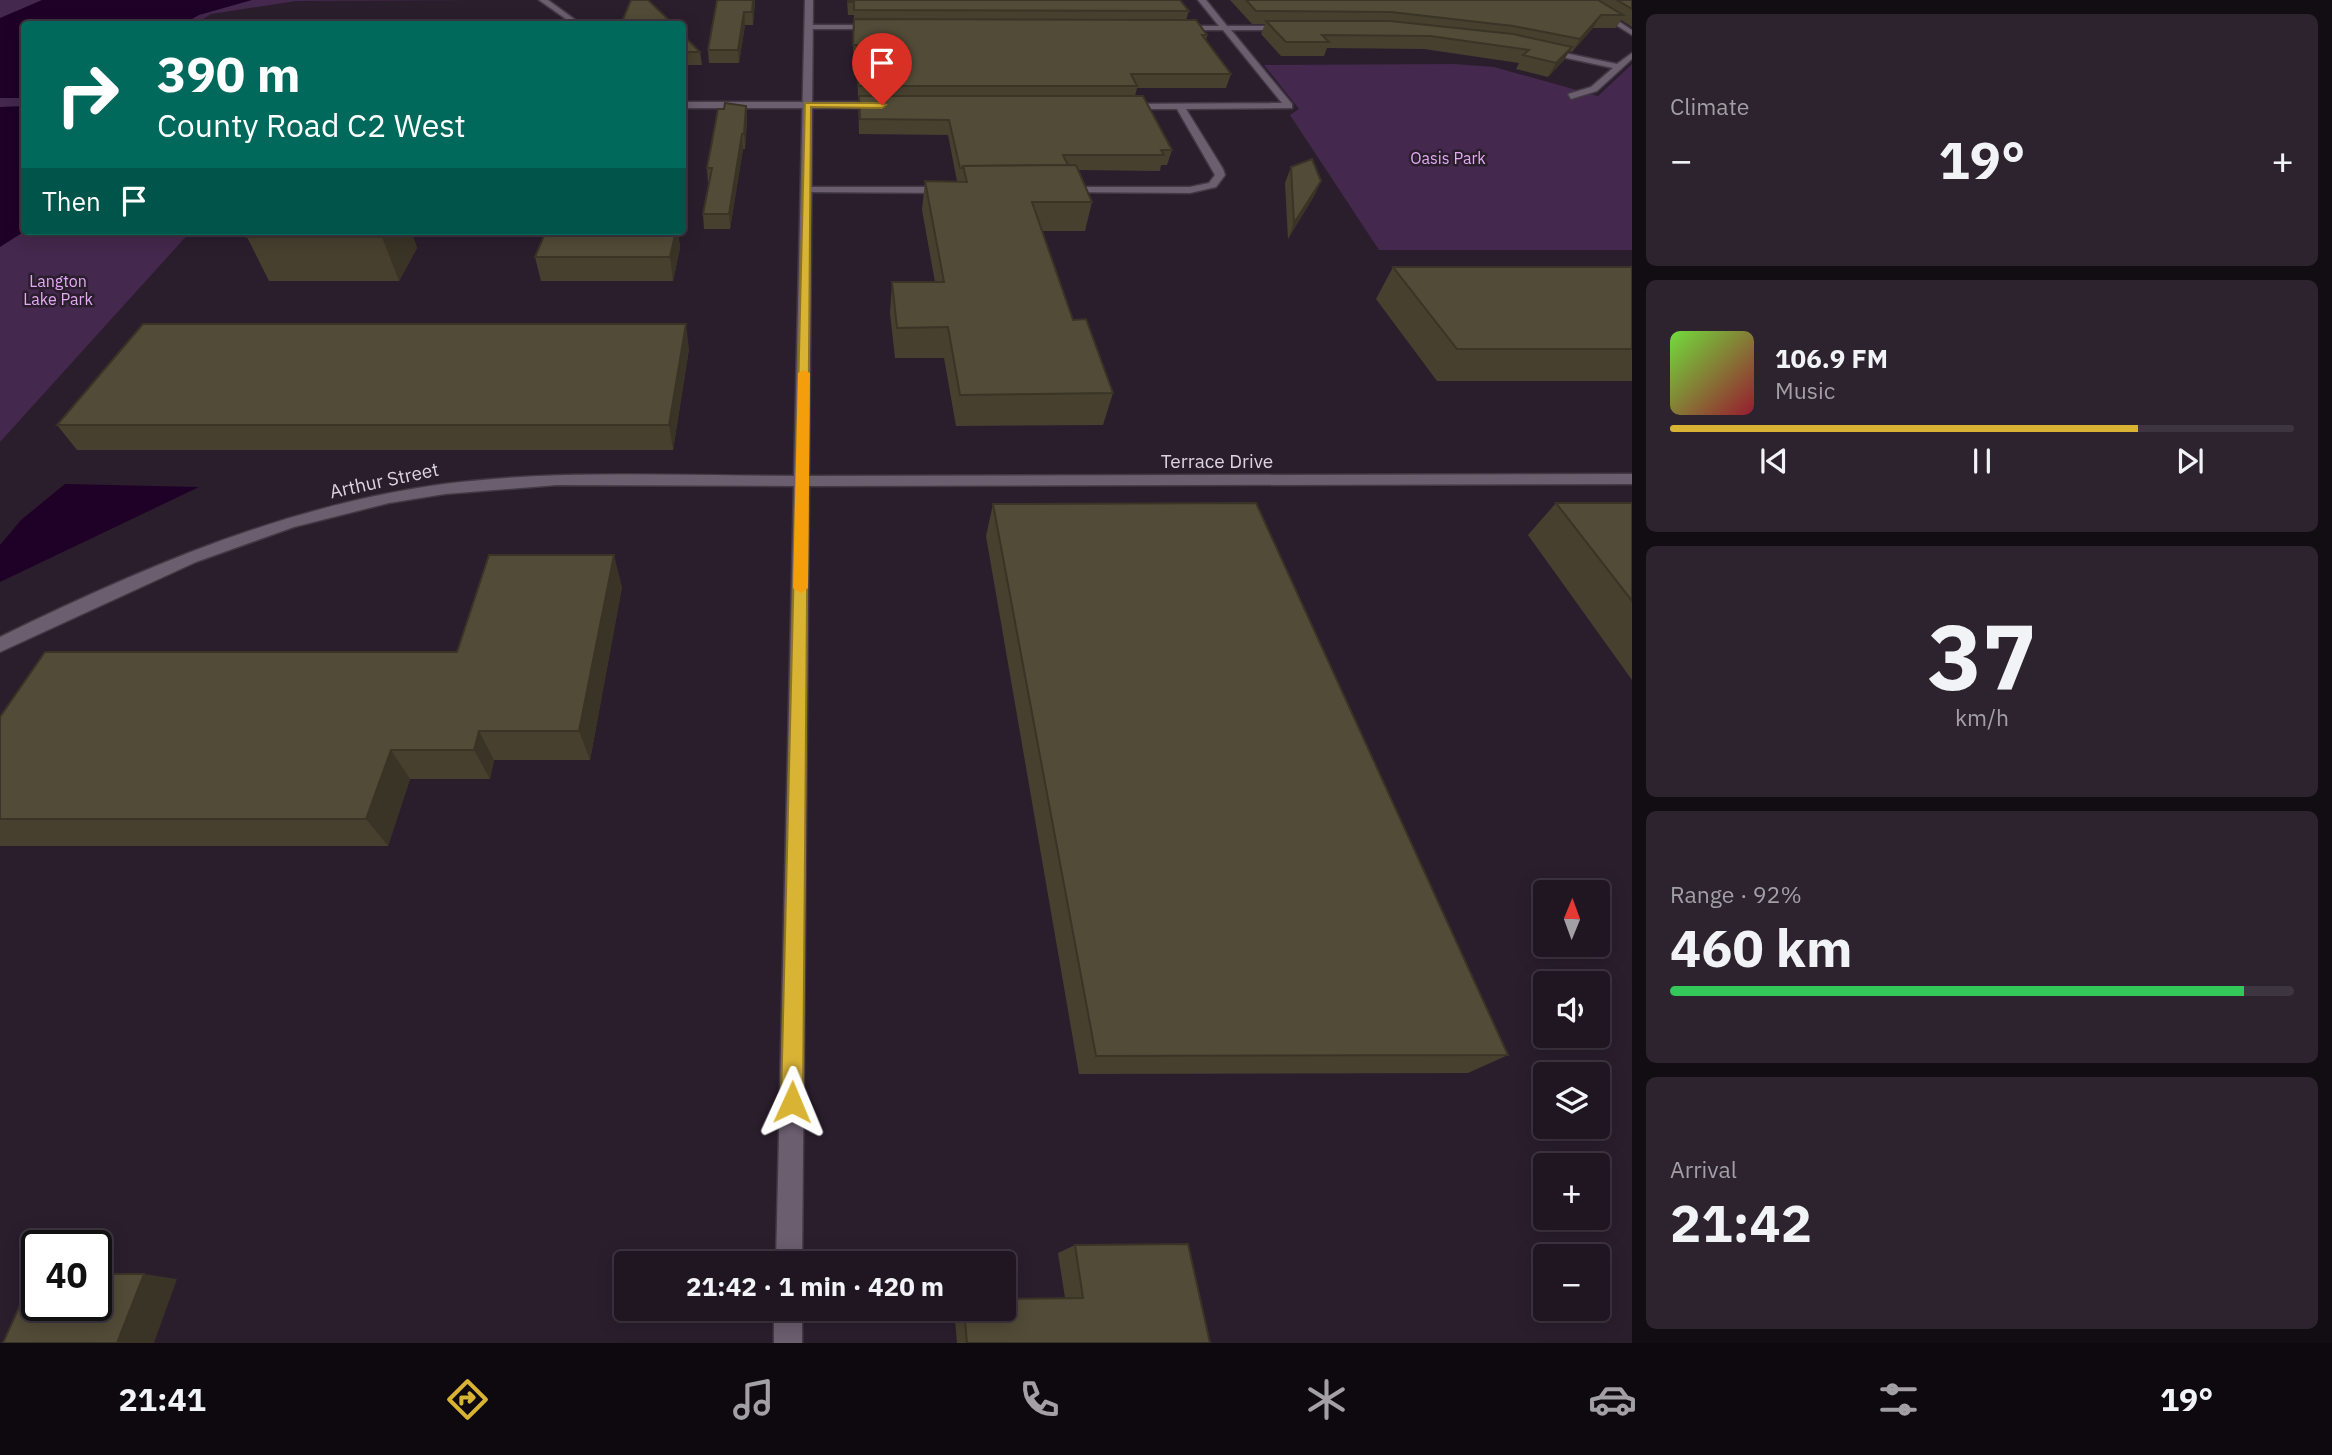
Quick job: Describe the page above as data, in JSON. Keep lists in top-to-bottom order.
{
  "streets": {
    "street": ["Terrace Drive", "Arthur Street"]
  },
  "crossings": [
    ["Terrace Drive", "Arthur Street"]
  ],
  "parks": ["Oasis Park", "Langton Lake Park"],
  "north": "top",
  "page": {
    "tile": [
      "Climate",
      ["37", "km/h"],
      ["Range · 92%", "460 km"],
      ["Arrival", "21:42"]
    ],
    "turn": ["390 m", "County Road C2 West"],
    "heat": ["−", "19°", "+"],
    "then": "Then",
    "song": ["106.9 FM", "Music"],
    "map_buttons": ["+", "−"],
    "limit": "40",
    "trip": "21:42 · 1 min · 420 m",
    "tabs": ["21:41", "19°"]
  }
}
